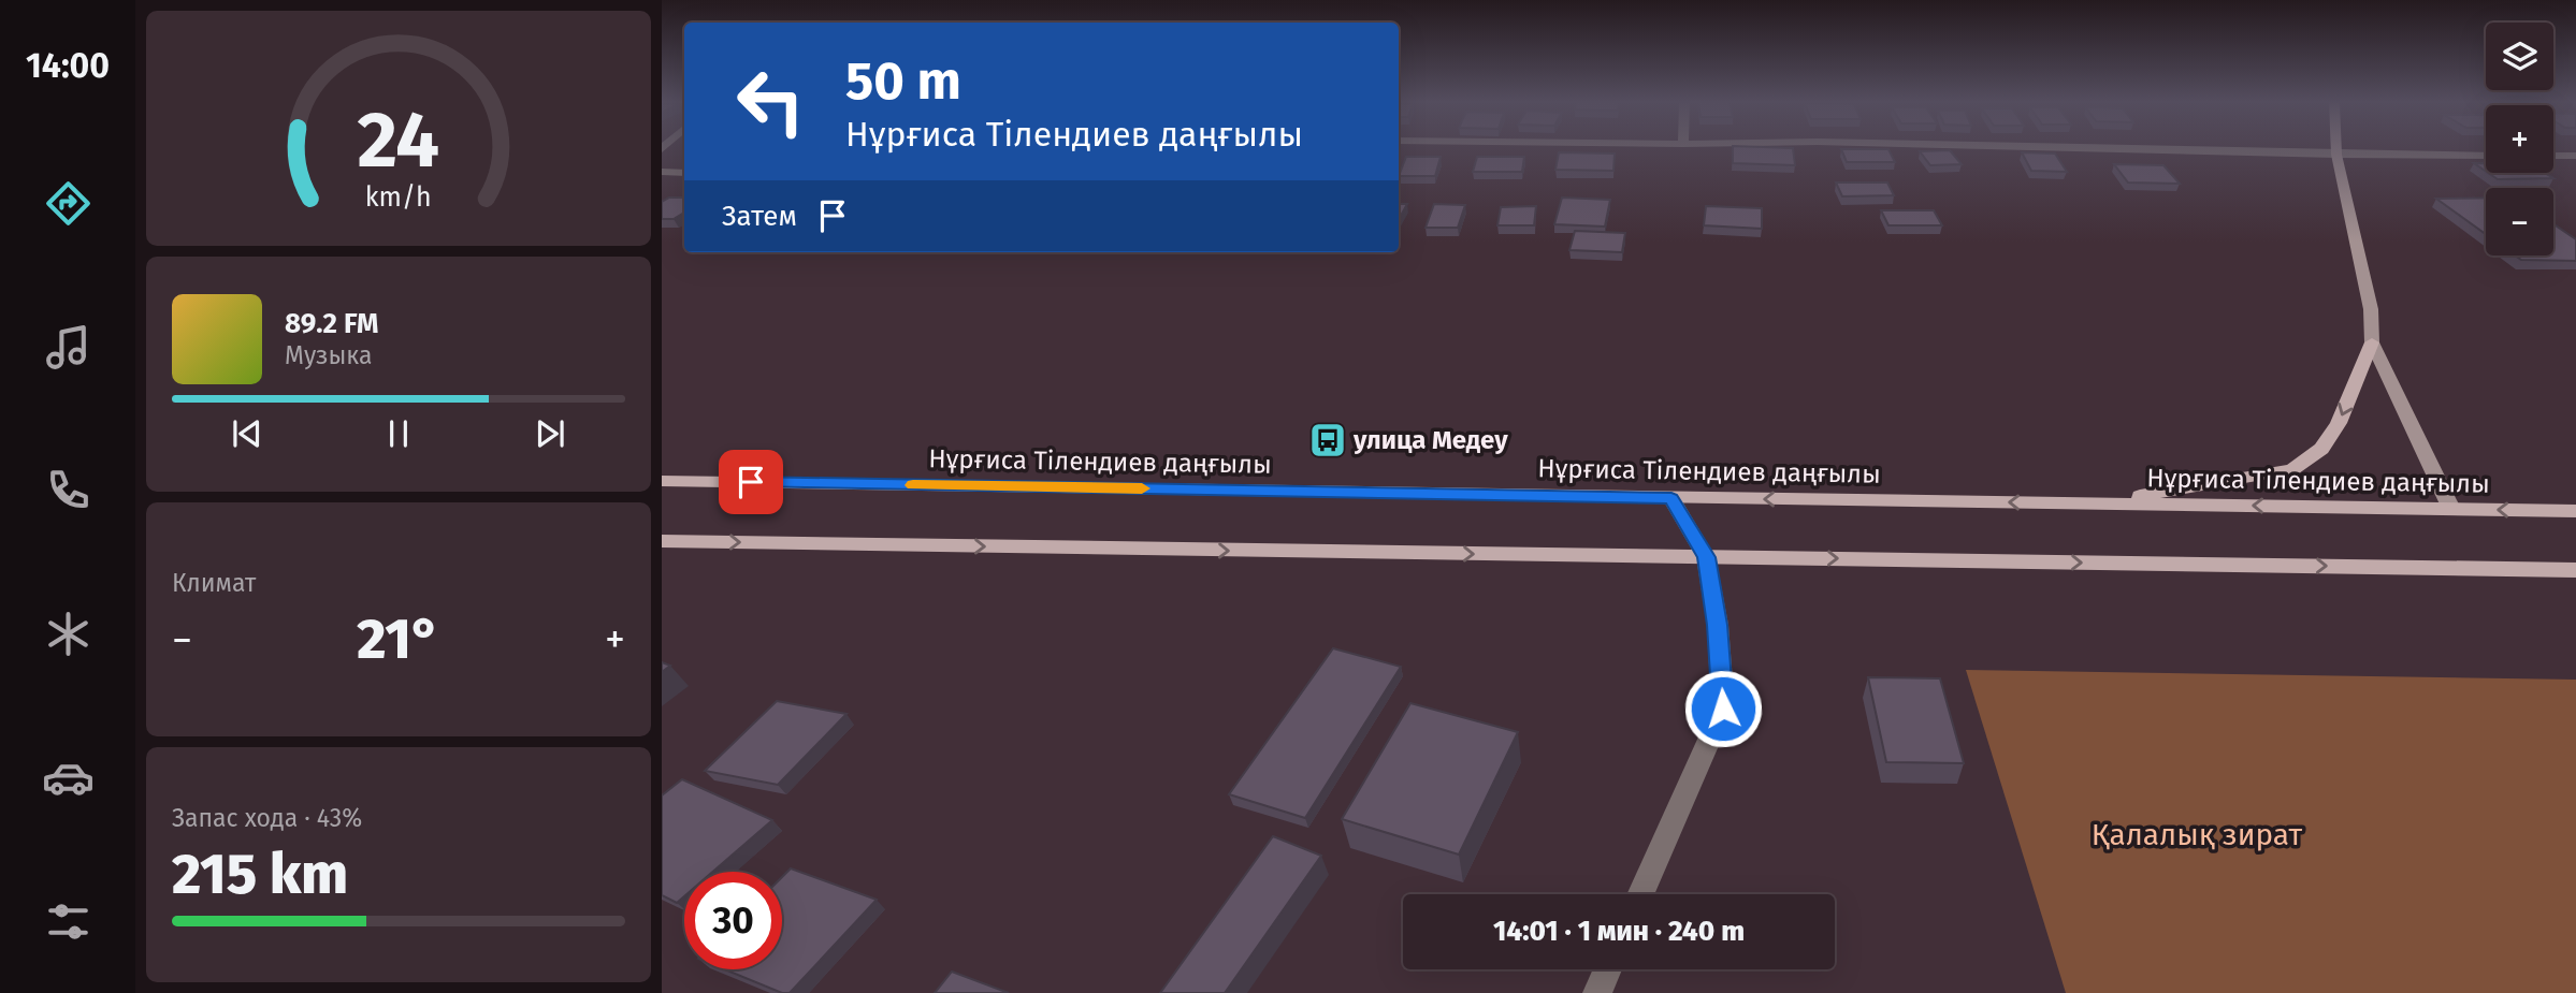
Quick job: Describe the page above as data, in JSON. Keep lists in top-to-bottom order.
{
  "streets": {
    "main road": ["Нұрғиса Тілендиев даңғылы"]
  },
  "parks": ["Қалалық зират"],
  "places": {
    "bus stop": ["улица Медеу"]
  },
  "page": {
    "tabs": "14:00",
    "map_buttons": ["+", "−"],
    "turn": ["50 m", "Нұрғиса Тілендиев даңғылы"],
    "then": "Затем",
    "song": ["89.2 FM", "Музыка"],
    "tile": [
      "Климат",
      ["Запас хода · 43%", "215 km"]
    ],
    "heat": ["−", "21°", "+"],
    "limit": "30",
    "trip": "14:01 · 1 мин · 240 m",
    "gauge": ["24", "km/h"]
  }
}
